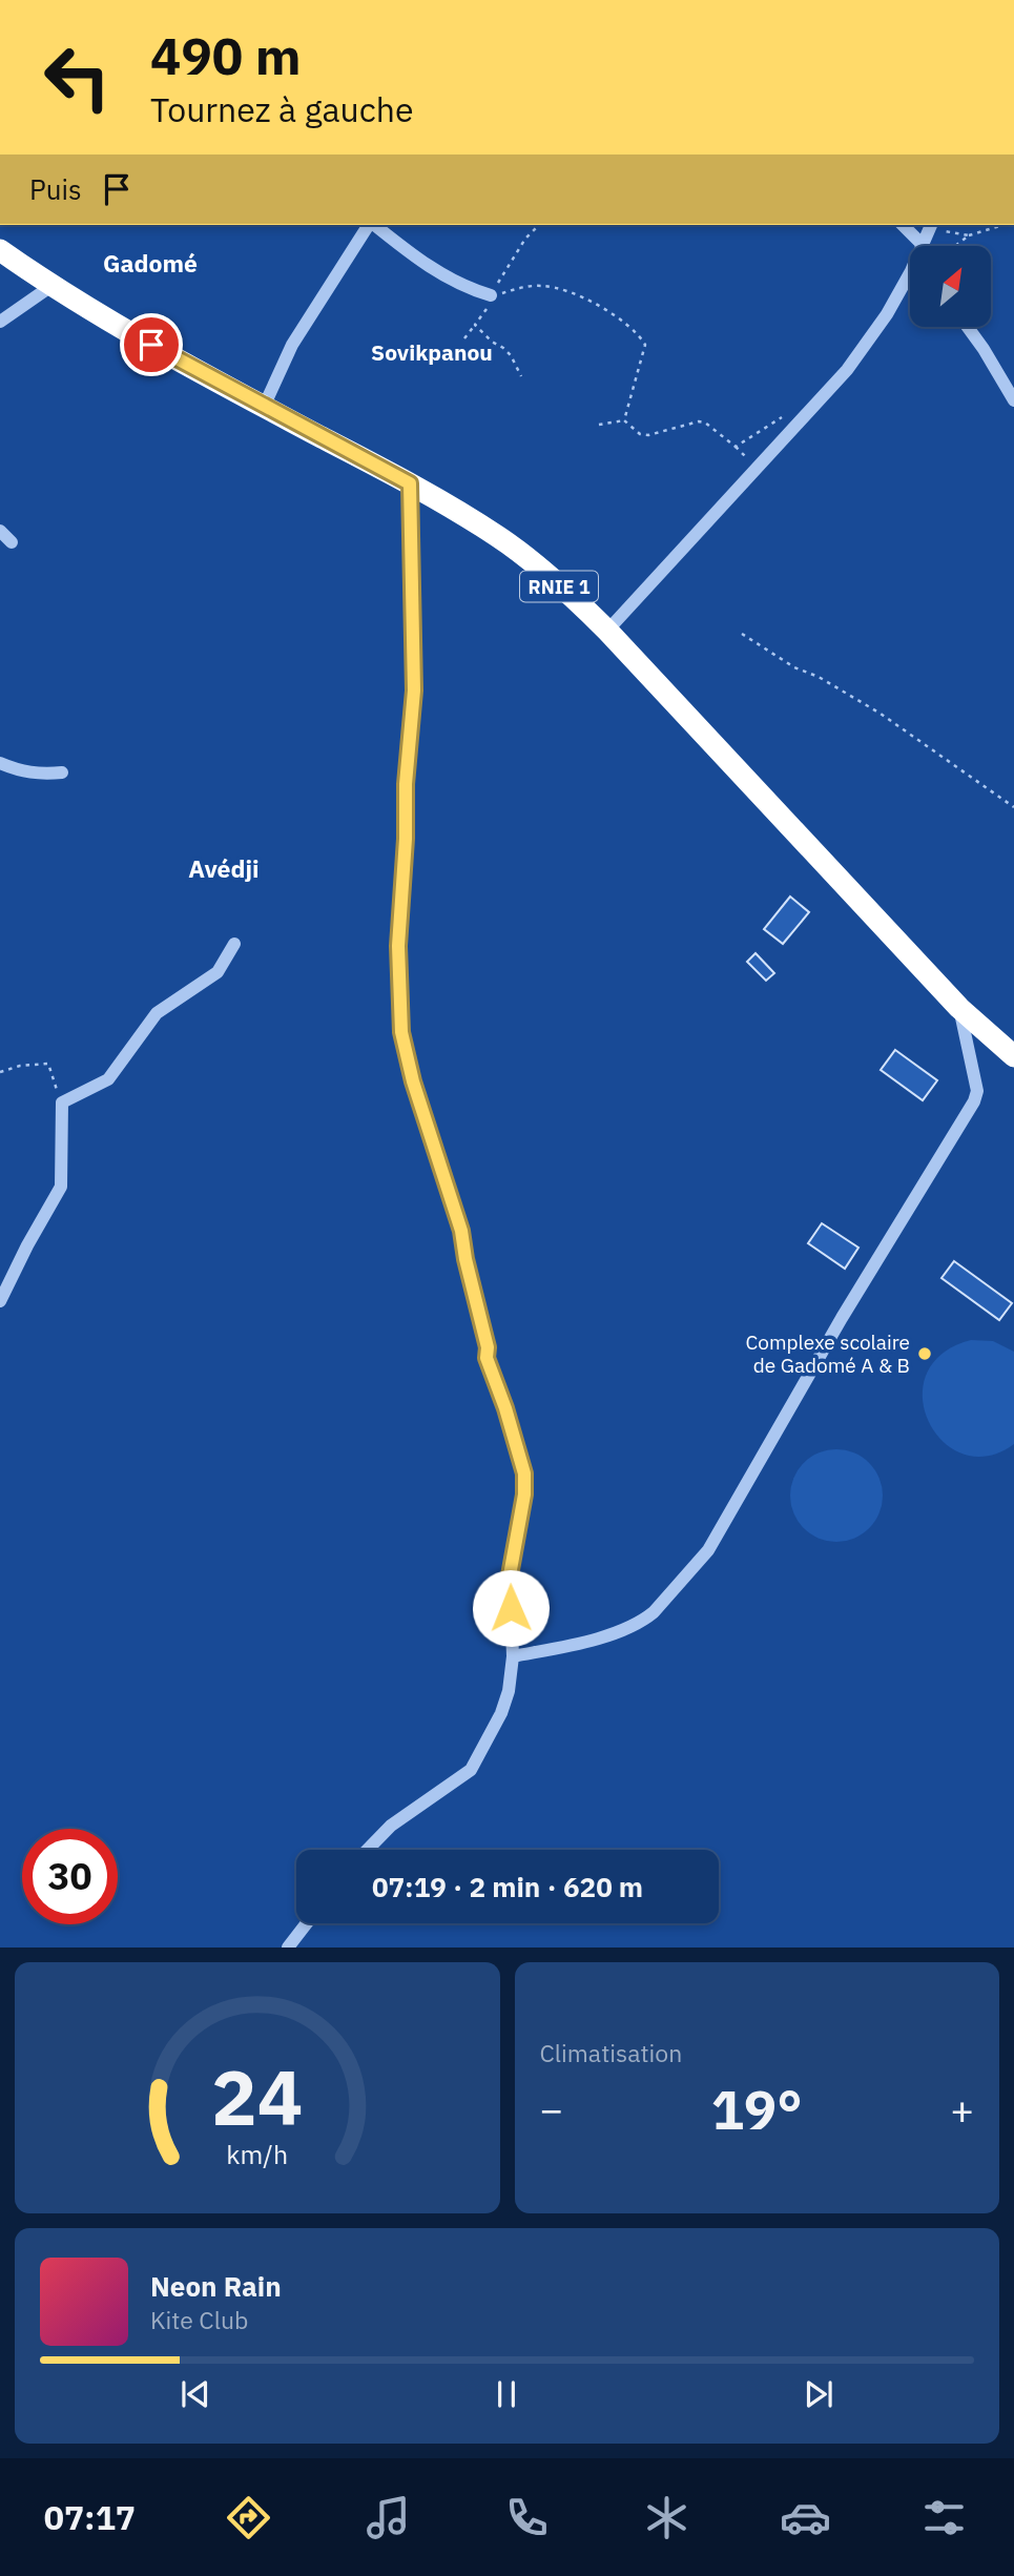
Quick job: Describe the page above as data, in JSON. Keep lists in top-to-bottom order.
{
  "streets": {
    "highway": ["RNIE 1"]
  },
  "districts": ["Gadomé", "Sovikpanou", "Avédji"],
  "places": ["Complexe scolaire de Gadomé A & B"],
  "north": "top right",
  "page": {
    "turn": ["490 m", "Tournez à gauche"],
    "then": "Puis",
    "limit": "30",
    "trip": "07:19 · 2 min · 620 m",
    "tile": "Climatisation",
    "heat": ["−", "19°", "+"],
    "song": ["Neon Rain", "Kite Club"],
    "tabs": "07:17",
    "gauge": ["24", "km/h"]
  }
}
